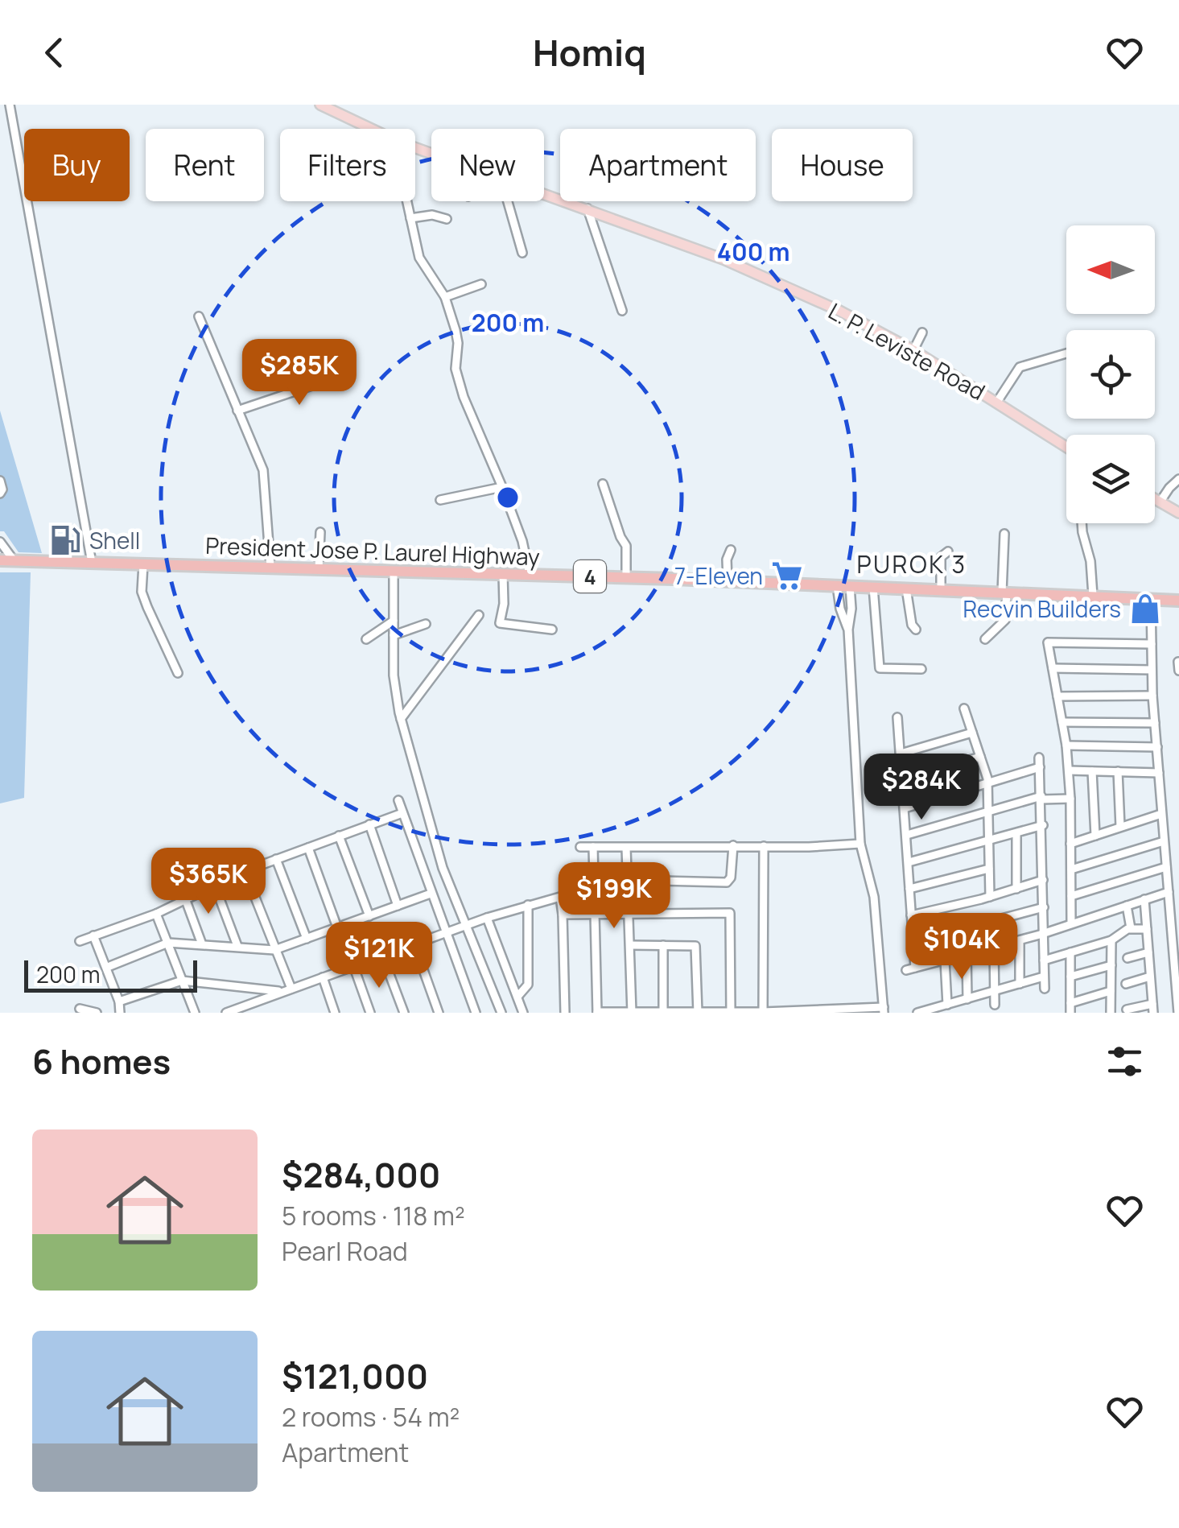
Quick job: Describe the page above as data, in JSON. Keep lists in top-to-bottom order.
{
  "streets": {
    "highway": ["President Jose P. Laurel Highway", "4"],
    "main road": ["L. P. Leviste Road"]
  },
  "districts": ["PUROK 3"],
  "places": {
    "fuel station": ["Shell"],
    "supermarket": ["7-Eleven"],
    "shop": ["Recvin Builders"]
  },
  "scale_bar": "200 m",
  "north": "left",
  "page": {
    "header": "Homiq",
    "chip": [
      "Buy",
      "Rent",
      "Filters",
      "New",
      "Apartment",
      "House"
    ],
    "price": [
      "$285K",
      "$284K",
      "$365K",
      "$199K",
      "$104K",
      "$121K"
    ],
    "scale": "200 m",
    "heading": "6 homes",
    "list": [
      {
        "name": "$284,000",
        "note": "5 rooms · 118 m² · Pearl Road"
      },
      {
        "name": "$121,000",
        "note": "2 rooms · 54 m² · Apartment"
      }
    ]
  },
  "rings": ["400 m", "200 m"]
}
